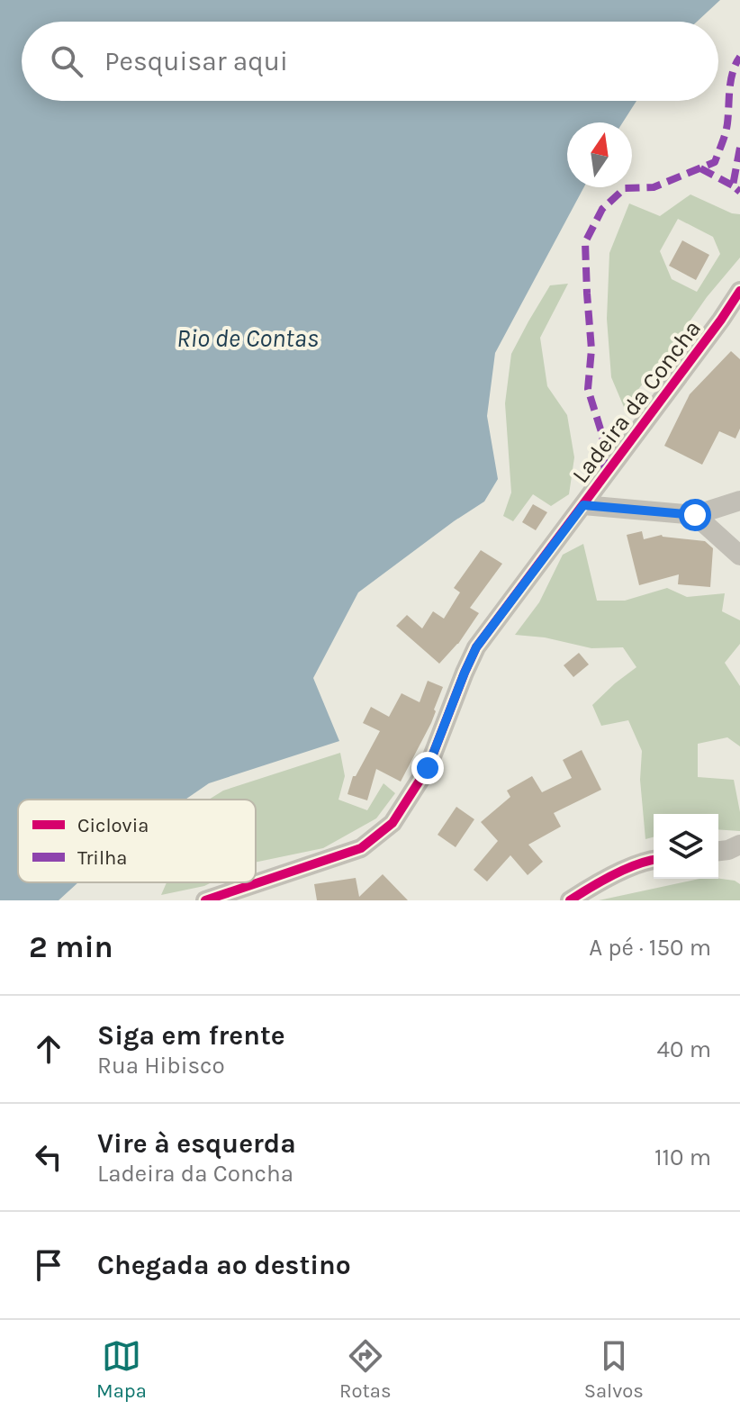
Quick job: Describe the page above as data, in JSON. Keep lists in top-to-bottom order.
{
  "streets": {
    "street": ["Ladeira da Concha"]
  },
  "water": ["Rio de Contas"],
  "legend": ["Ciclovia", "Trilha"],
  "north": "top",
  "page": {
    "search": "Pesquisar aqui",
    "heading": ["2 min", "A pé · 150 m"],
    "list": [
      ["Siga em frente", "Rua Hibisco", "40 m"],
      ["Vire à esquerda", "Ladeira da Concha", "110 m"],
      "Chegada ao destino"
    ],
    "nav": ["Mapa", "Rotas", "Salvos"]
  }
}
